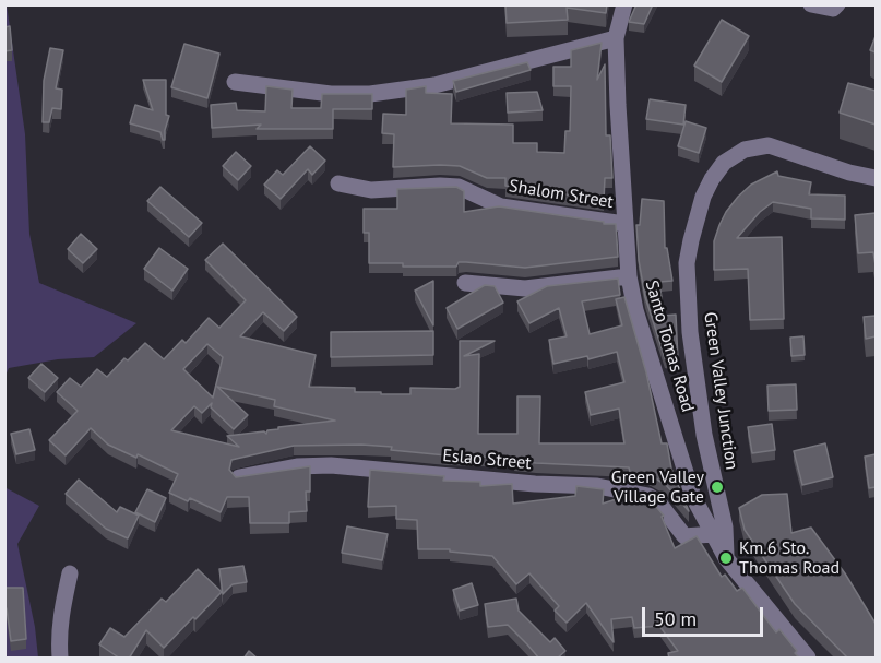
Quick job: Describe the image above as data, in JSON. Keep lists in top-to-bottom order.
{
  "streets": {
    "street": [
      "Shalom Street",
      "Santo Tomas Road",
      "Green Valley Junction",
      "Eslao Street"
    ]
  },
  "crossings": [
    ["Shalom Street", "Santo Tomas Road"],
    ["Santo Tomas Road", "Green Valley Junction"],
    ["Santo Tomas Road", "Eslao Street"]
  ],
  "places": ["Green Valley Village Gate", "Km.6 Sto. Thomas Road"],
  "scale_bar": "50 m"
}
